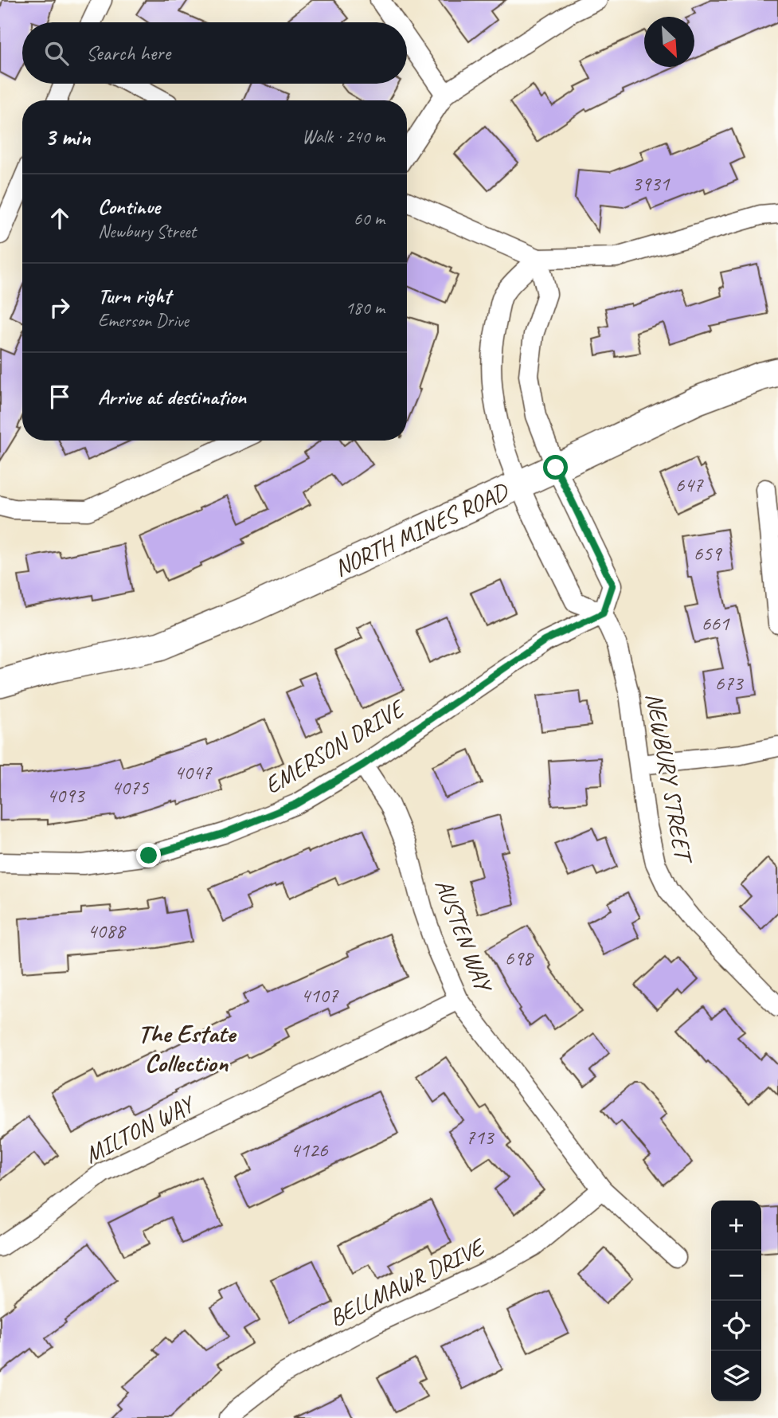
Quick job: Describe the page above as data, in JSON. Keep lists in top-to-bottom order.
{
  "streets": {
    "main road": ["NORTH MINES ROAD"],
    "street": [
      "EMERSON DRIVE",
      "NEWBURY STREET",
      "AUSTEN WAY",
      "MILTON WAY",
      "BELLMAWR DRIVE"
    ]
  },
  "crossings": [
    ["EMERSON DRIVE", "NEWBURY STREET"],
    ["EMERSON DRIVE", "AUSTEN WAY"],
    ["AUSTEN WAY", "MILTON WAY"],
    ["AUSTEN WAY", "BELLMAWR DRIVE"]
  ],
  "districts": ["The Estate Collection"],
  "house_numbers": [
    "3931",
    "647",
    "659",
    "661",
    "673",
    "4047",
    "4075",
    "4093",
    "4088",
    "698",
    "4107",
    "713",
    "4126"
  ],
  "north": "bottom right",
  "page": {
    "search": "Search here",
    "heading": ["3 min", "Walk · 240 m"],
    "list": [
      ["Continue", "Newbury Street", "60 m"],
      ["Turn right", "Emerson Drive", "180 m"],
      "Arrive at destination"
    ],
    "map_buttons": ["+", "−"]
  }
}
